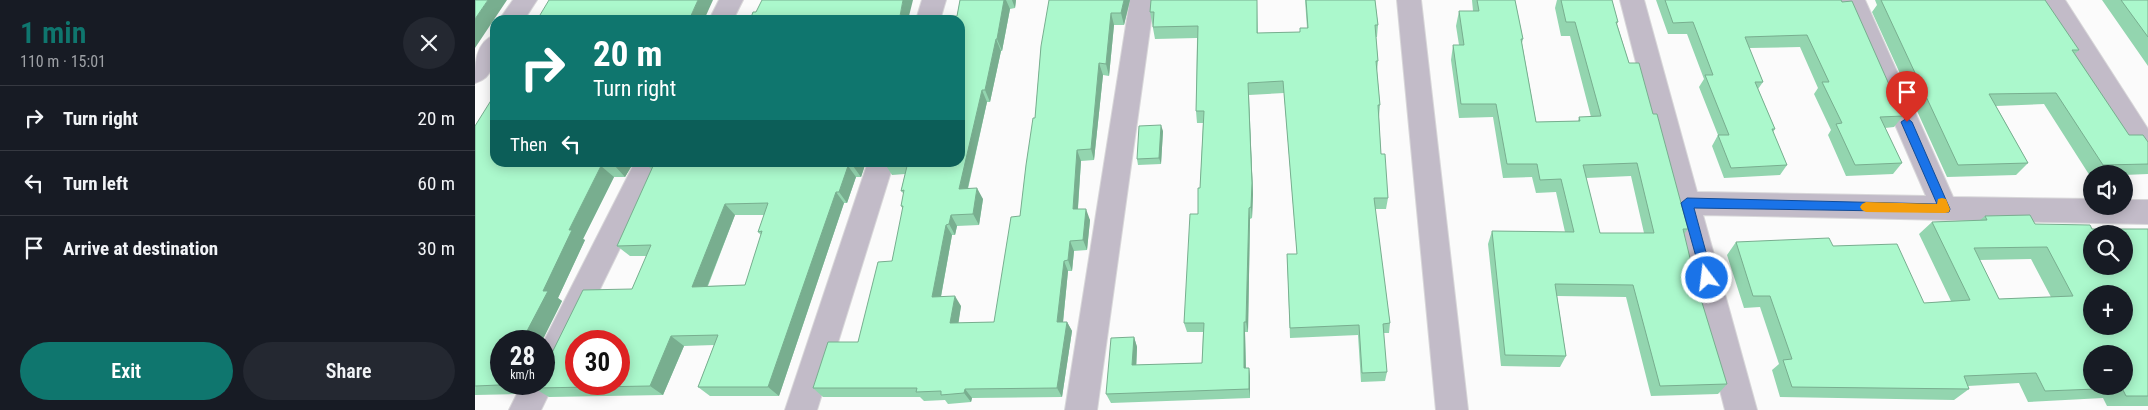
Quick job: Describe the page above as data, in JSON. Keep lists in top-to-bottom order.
{
  "page": {
    "heading": ["1 min", "110 m · 15:01"],
    "turn": ["20 m", "Turn right"],
    "list": [
      {
        "name": "Turn right",
        "value": "20 m"
      },
      {
        "name": "Turn left",
        "value": "60 m"
      },
      {
        "name": "Arrive at destination",
        "value": "30 m"
      }
    ],
    "then": "Then",
    "map_buttons": ["+", "−"],
    "speed": "28 km/h",
    "limit": "30",
    "buttons": ["Exit", "Share"]
  }
}
